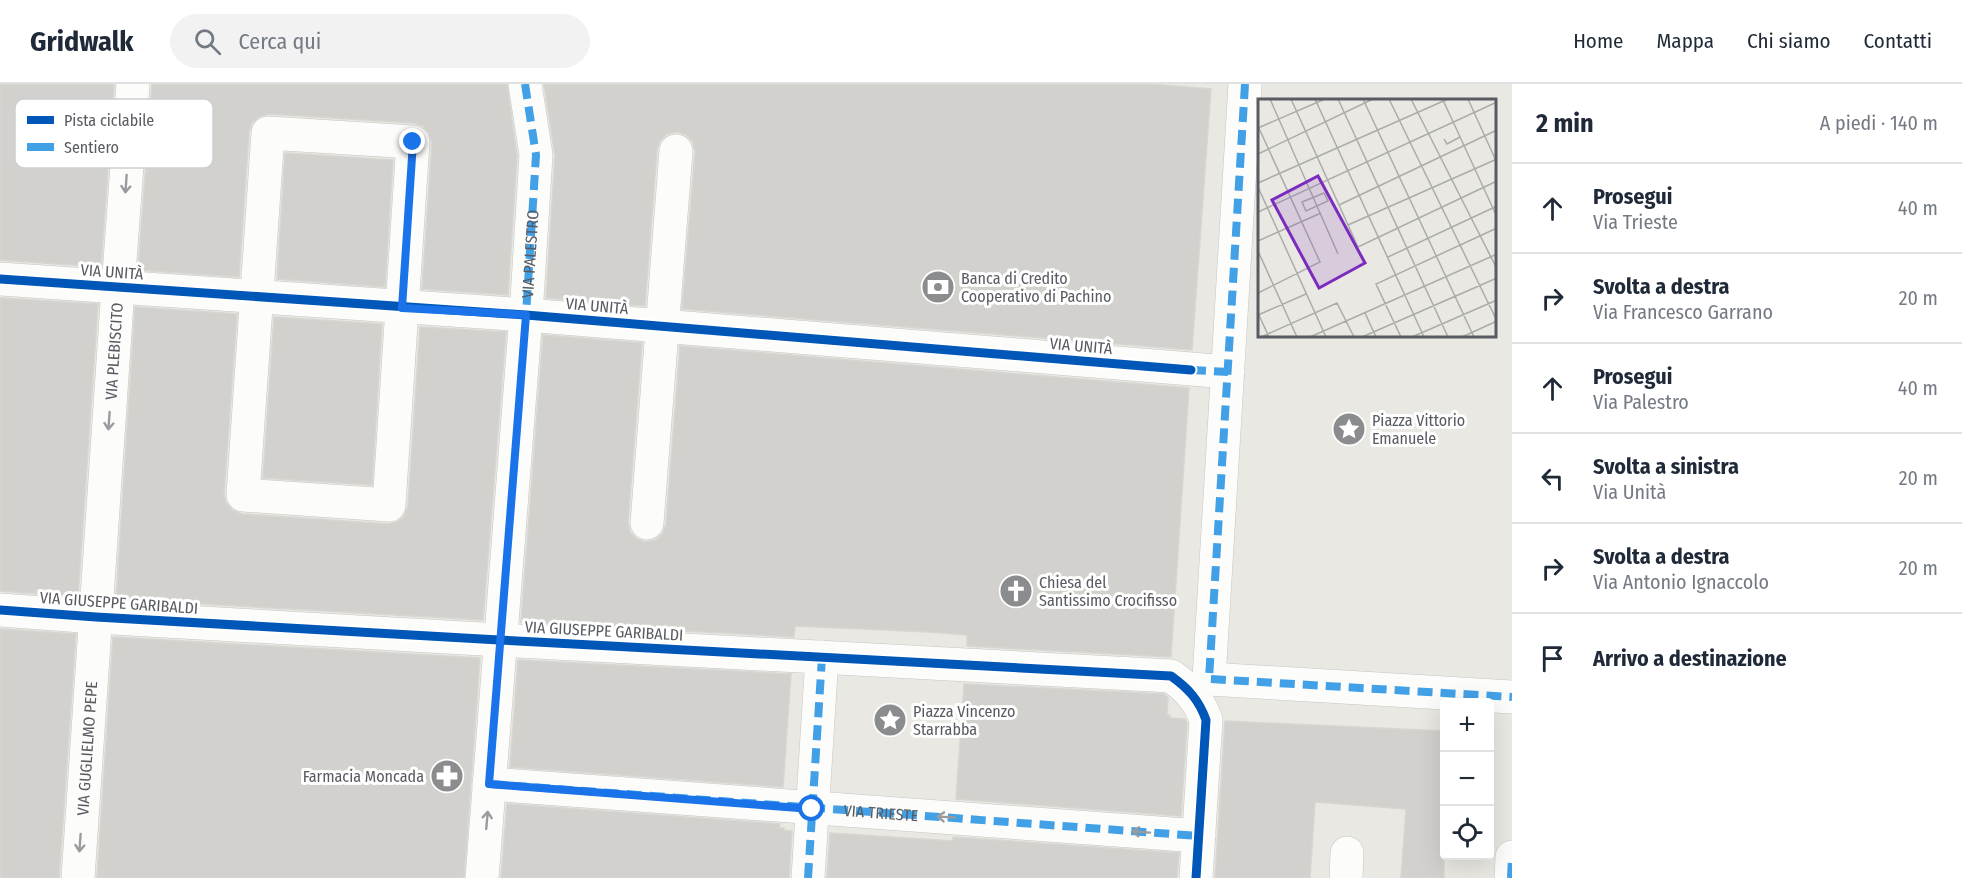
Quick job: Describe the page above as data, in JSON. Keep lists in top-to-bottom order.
{
  "streets": {
    "street": [
      "VIA PALESTRO",
      "VIA UNITÀ",
      "VIA PLEBISCITO",
      "VIA GIUSEPPE GARIBALDI",
      "VIA GUGLIELMO PEPE",
      "VIA TRIESTE"
    ]
  },
  "crossings": [
    ["VIA PALESTRO", "VIA UNITÀ"],
    ["VIA PALESTRO", "VIA GIUSEPPE GARIBALDI"],
    ["VIA PALESTRO", "VIA TRIESTE"],
    ["VIA UNITÀ", "VIA PLEBISCITO"],
    ["VIA PLEBISCITO", "VIA GIUSEPPE GARIBALDI"],
    ["VIA PLEBISCITO", "VIA GUGLIELMO PEPE"],
    ["VIA GIUSEPPE GARIBALDI", "VIA GUGLIELMO PEPE"]
  ],
  "one_way": ["VIA PLEBISCITO", "VIA GUGLIELMO PEPE", "VIA TRIESTE"],
  "places": {
    "bank": ["Banca di Credito Cooperativo di Pachino"],
    "place": ["Piazza Vittorio Emanuele", "Piazza Vincenzo Starrabba"],
    "church": ["Chiesa del Santissimo Crocifisso"],
    "pharmacy": ["Farmacia Moncada"]
  },
  "legend": ["Pista ciclabile", "Sentiero"],
  "page": {
    "header": "Gridwalk",
    "search": "Cerca qui",
    "nav": [
      "Home",
      "Mappa",
      "Chi siamo",
      "Contatti"
    ],
    "heading": ["2 min", "A piedi · 140 m"],
    "list": [
      ["Prosegui", "Via Trieste", "40 m"],
      ["Svolta a destra", "Via Francesco Garrano", "20 m"],
      ["Prosegui", "Via Palestro", "40 m"],
      ["Svolta a sinistra", "Via Unità", "20 m"],
      ["Svolta a destra", "Via Antonio Ignaccolo", "20 m"],
      "Arrivo a destinazione"
    ],
    "map_buttons": ["+", "−"]
  }
}
